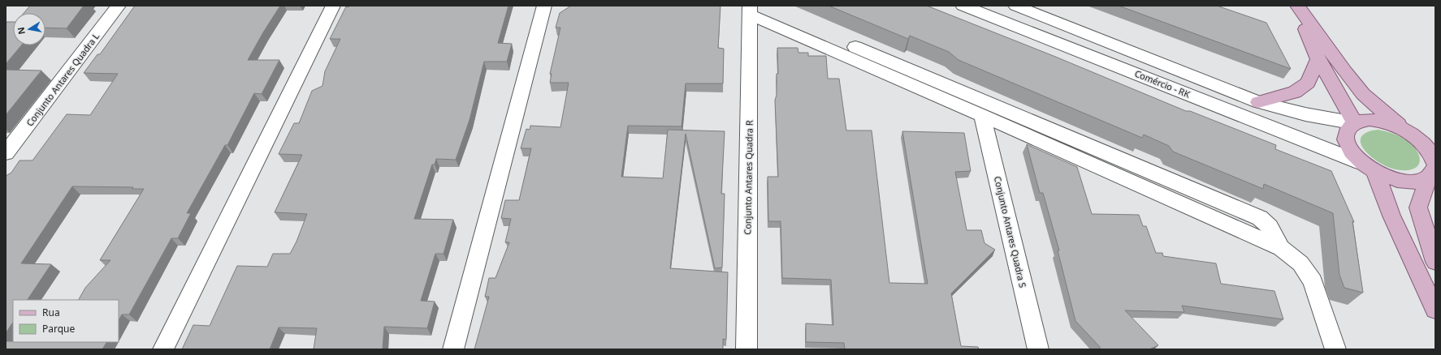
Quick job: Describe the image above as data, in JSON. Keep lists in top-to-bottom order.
{
  "streets": {
    "street": [
      "Conjunto Antares Quadra L",
      "Comércio - RK",
      "Conjunto Antares Quadra R",
      "Conjunto Antares Quadra S"
    ]
  },
  "legend": ["Rua", "Parque"],
  "north": "left"
}
